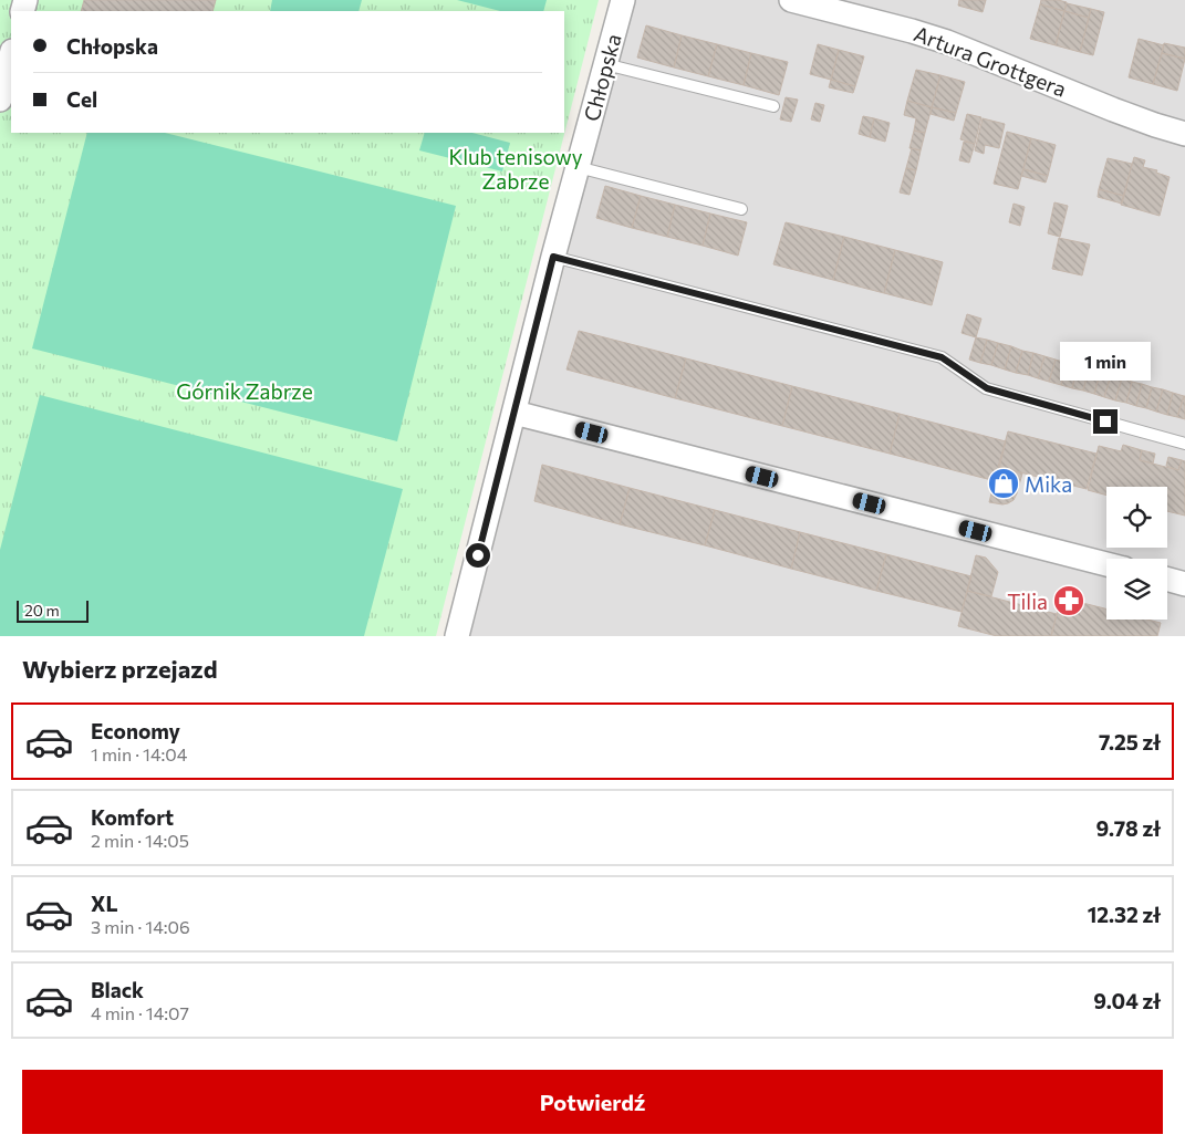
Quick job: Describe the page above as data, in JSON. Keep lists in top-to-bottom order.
{
  "streets": {
    "street": ["Artura Grottgera", "Chłopska"]
  },
  "parks": ["Klub tenisowy Zabrze", "Górnik Zabrze"],
  "places": {
    "shop": ["Mika"],
    "pharmacy": ["Tilia"]
  },
  "scale_bar": "20 m",
  "page": {
    "banner": ["Chłopska", "Cel"],
    "bubble": "1 min",
    "scale": "20 m",
    "heading": "Wybierz przejazd",
    "list": [
      {
        "name": "Economy",
        "note": "1 min · 14:04",
        "value": "7.25 zł"
      },
      {
        "name": "Komfort",
        "note": "2 min · 14:05",
        "value": "9.78 zł"
      },
      {
        "name": "XL",
        "note": "3 min · 14:06",
        "value": "12.32 zł"
      },
      {
        "name": "Black",
        "note": "4 min · 14:07",
        "value": "9.04 zł"
      }
    ],
    "buttons": "Potwierdź"
  }
}
